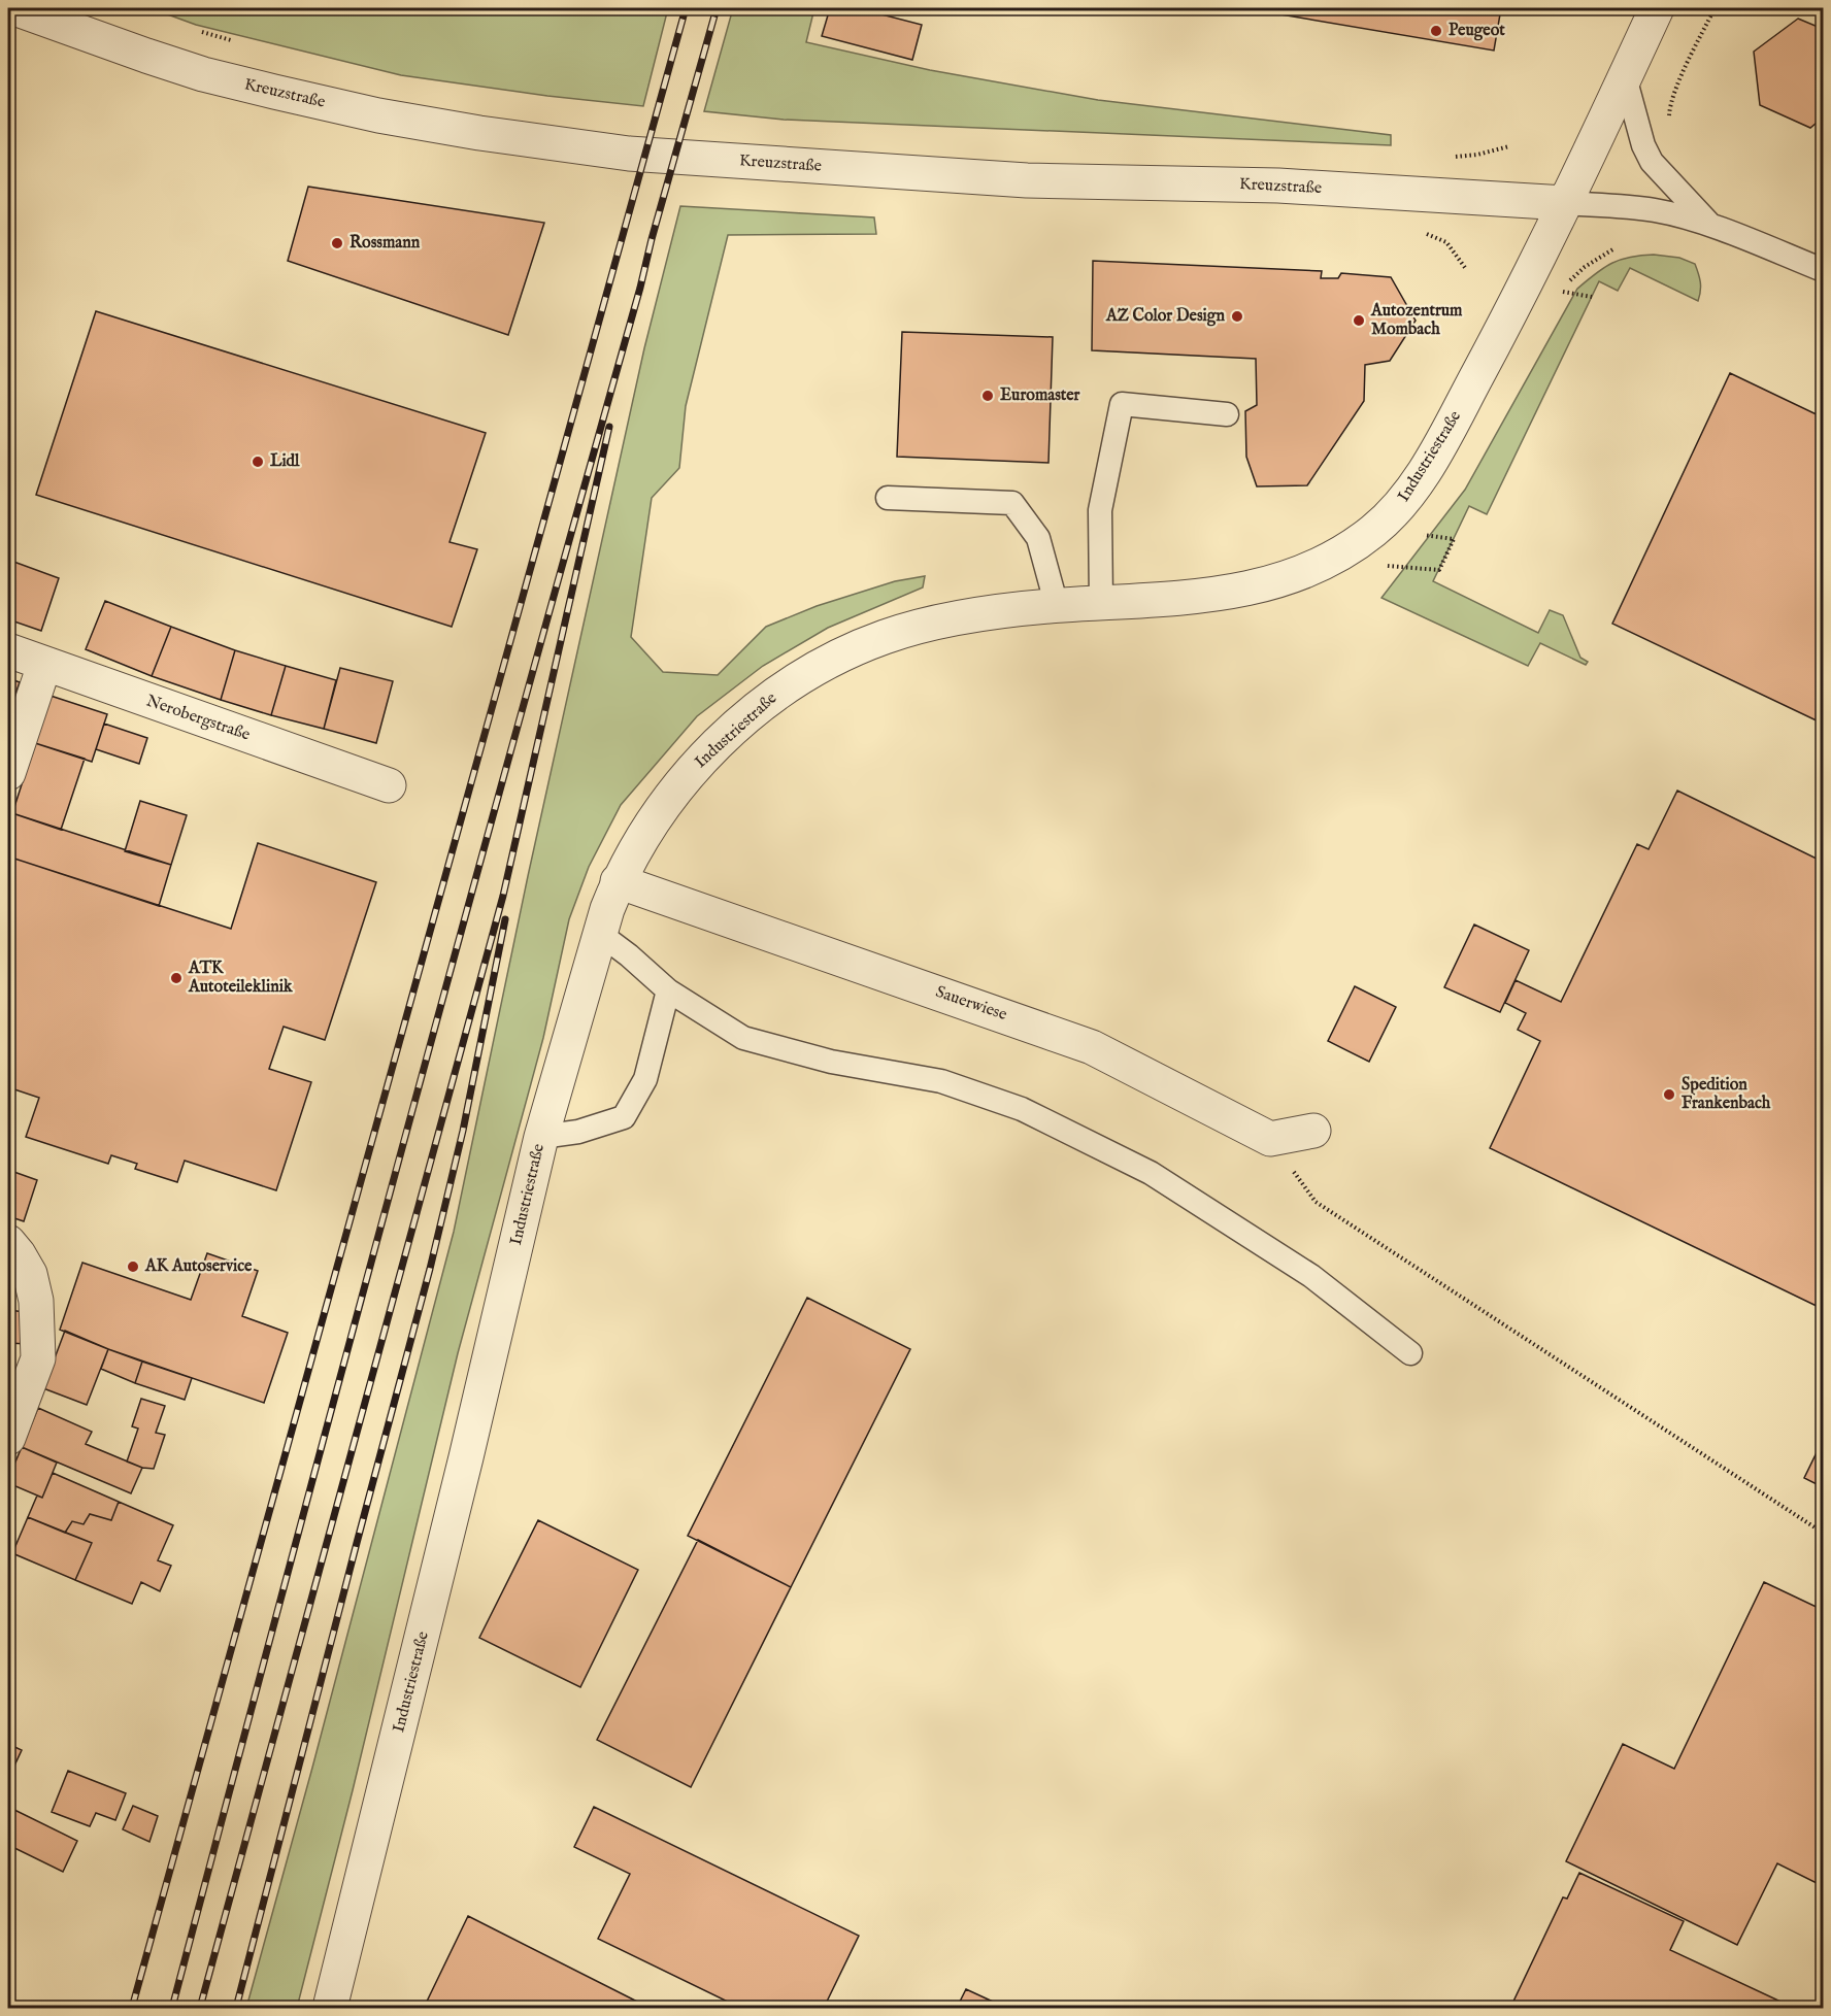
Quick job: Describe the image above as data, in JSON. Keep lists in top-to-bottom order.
{
  "streets": {
    "street": [
      "Kreuzstraße",
      "Industriestraße",
      "Nerobergstraße",
      "Sauerwiese"
    ]
  },
  "crossings": [
    ["Kreuzstraße", "Industriestraße"],
    ["Industriestraße", "Sauerwiese"]
  ],
  "places": [
    "Peugeot",
    "Rossmann",
    "AZ Color Design",
    "Autozentrum Mombach",
    "Euromaster",
    "Lidl",
    "ATK Autoteileklinik",
    "Spedition Frankenbach",
    "AK Autoservice"
  ]
}
